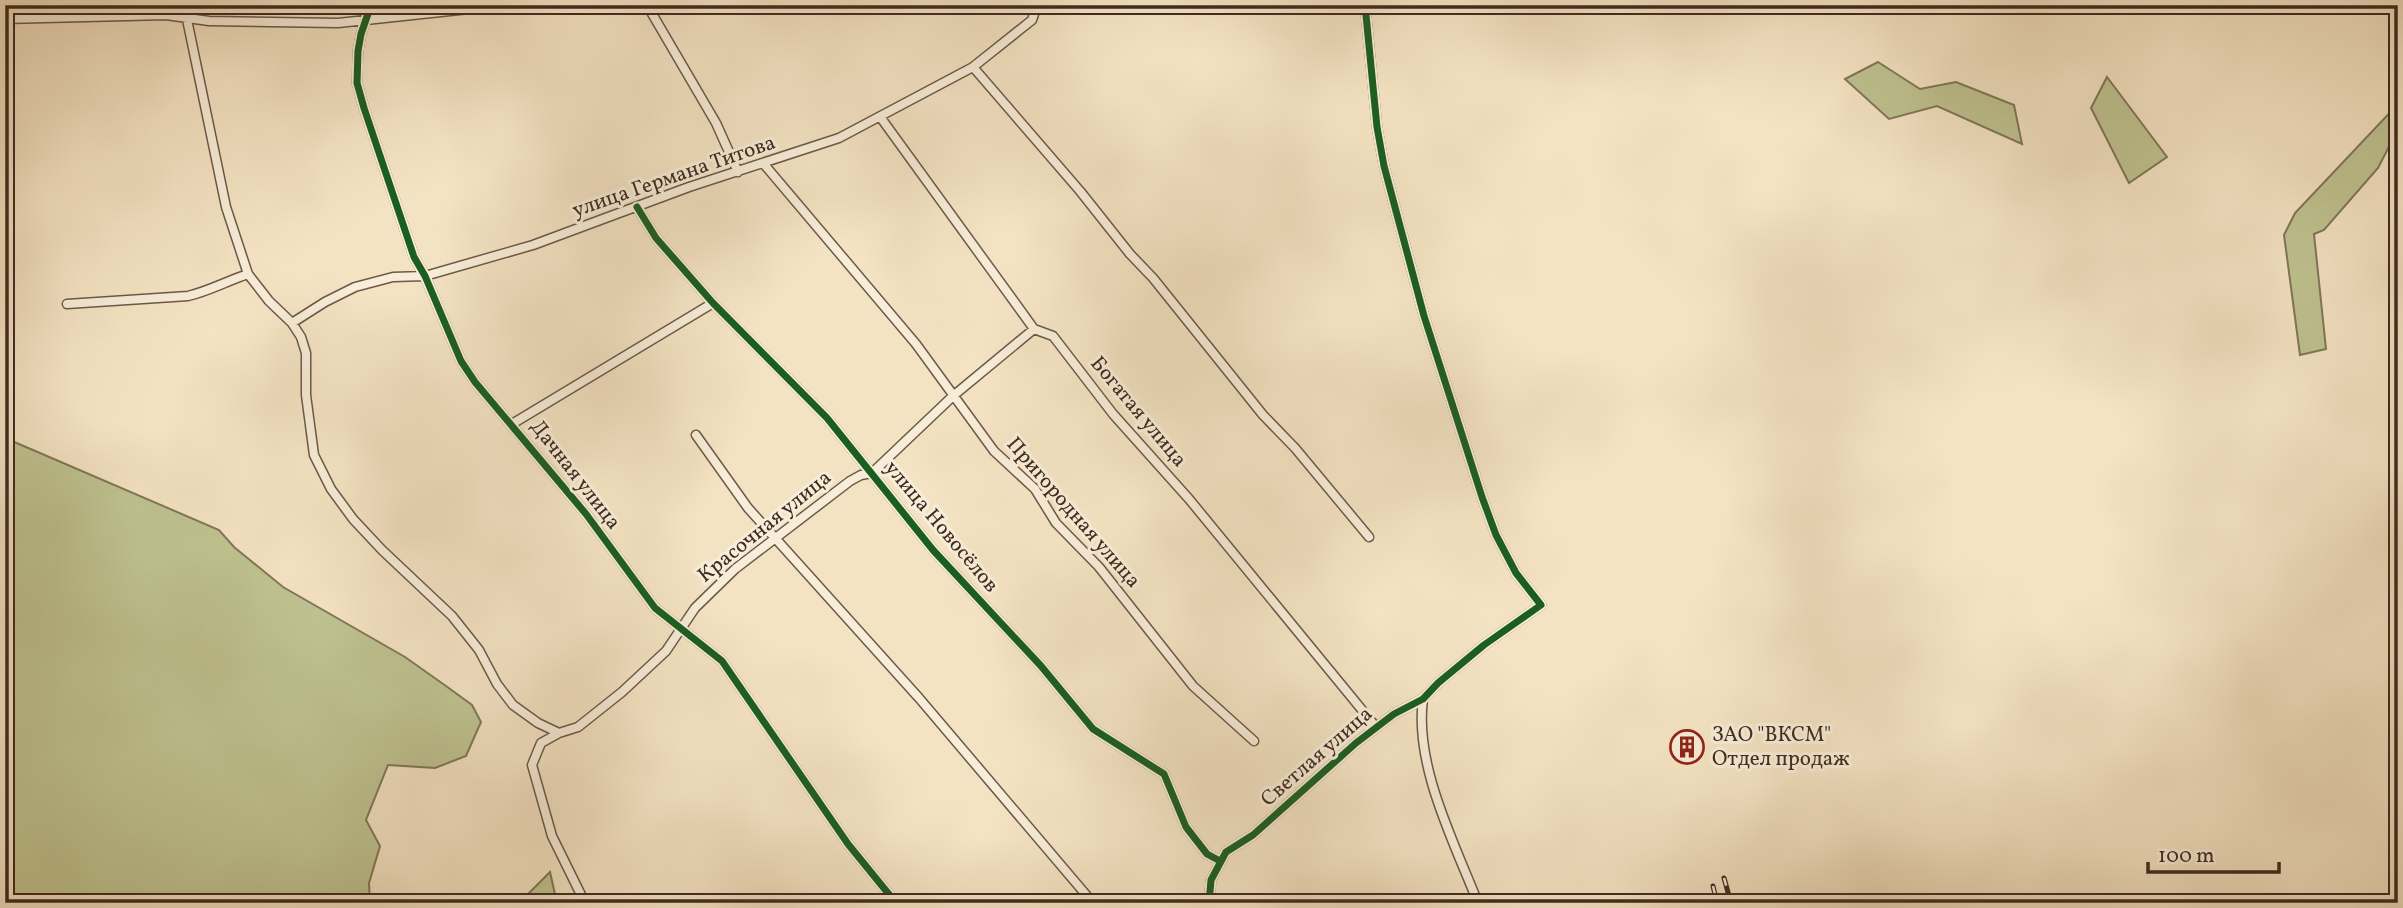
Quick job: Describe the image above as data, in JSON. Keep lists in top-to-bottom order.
{
  "streets": {
    "street": [
      "улица Германа Титова",
      "Богатая улица",
      "Дачная улица",
      "Пригородная улица",
      "Красочная улица",
      "улица Новосёлов",
      "Светлая улица"
    ]
  },
  "crossings": [
    ["улица Германа Титова", "Богатая улица"],
    ["улица Германа Титова", "Дачная улица"],
    ["улица Германа Титова", "Пригородная улица"],
    ["улица Германа Титова", "улица Новосёлов"],
    ["Богатая улица", "Красочная улица"],
    ["Богатая улица", "Светлая улица"],
    ["Дачная улица", "Красочная улица"],
    ["Пригородная улица", "Красочная улица"],
    ["Красочная улица", "улица Новосёлов"],
    ["улица Новосёлов", "Светлая улица"]
  ],
  "places": {
    "building": ["ЗАО \"ВКСМ\" Отдел продаж"]
  },
  "scale_bar": "100 m"
}
